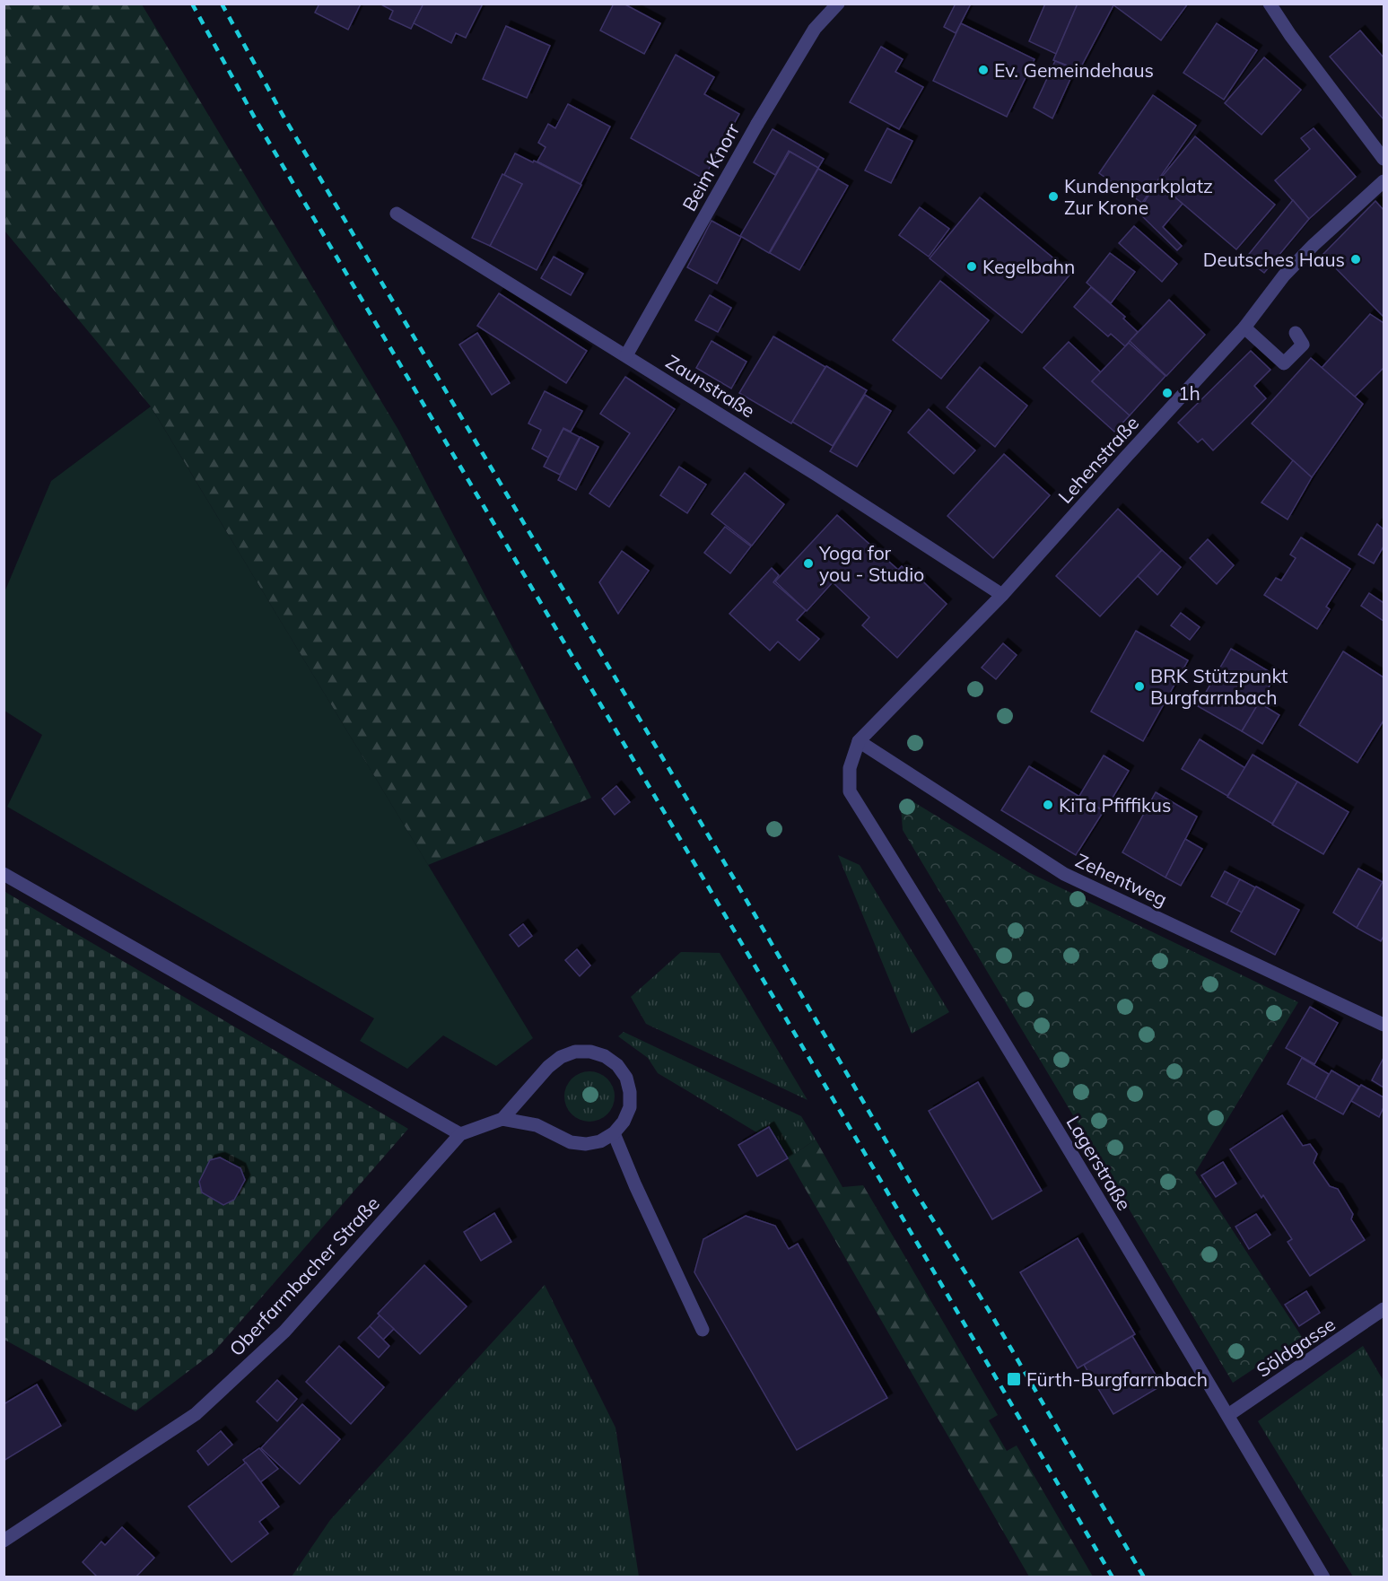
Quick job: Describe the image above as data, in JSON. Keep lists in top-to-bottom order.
{
  "streets": {
    "street": [
      "Beim Knorr",
      "Zaunstraße",
      "Lehenstraße",
      "Zehentweg",
      "Lagerstraße",
      "Oberfarrnbacher Straße",
      "Söldgasse"
    ]
  },
  "crossings": [
    ["Beim Knorr", "Zaunstraße"],
    ["Zaunstraße", "Lehenstraße"],
    ["Lehenstraße", "Zehentweg"],
    ["Lehenstraße", "Lagerstraße"],
    ["Lagerstraße", "Söldgasse"]
  ],
  "places": {
    "other": [
      "Ev. Gemeindehaus",
      "Kundenparkplatz Zur Krone",
      "Deutsches Haus",
      "Kegelbahn",
      "1h",
      "Yoga for you - Studio",
      "BRK Stützpunkt Burgfarrnbach",
      "KiTa Pfiffikus"
    ],
    "transit": ["Fürth-Burgfarrnbach"]
  }
}
